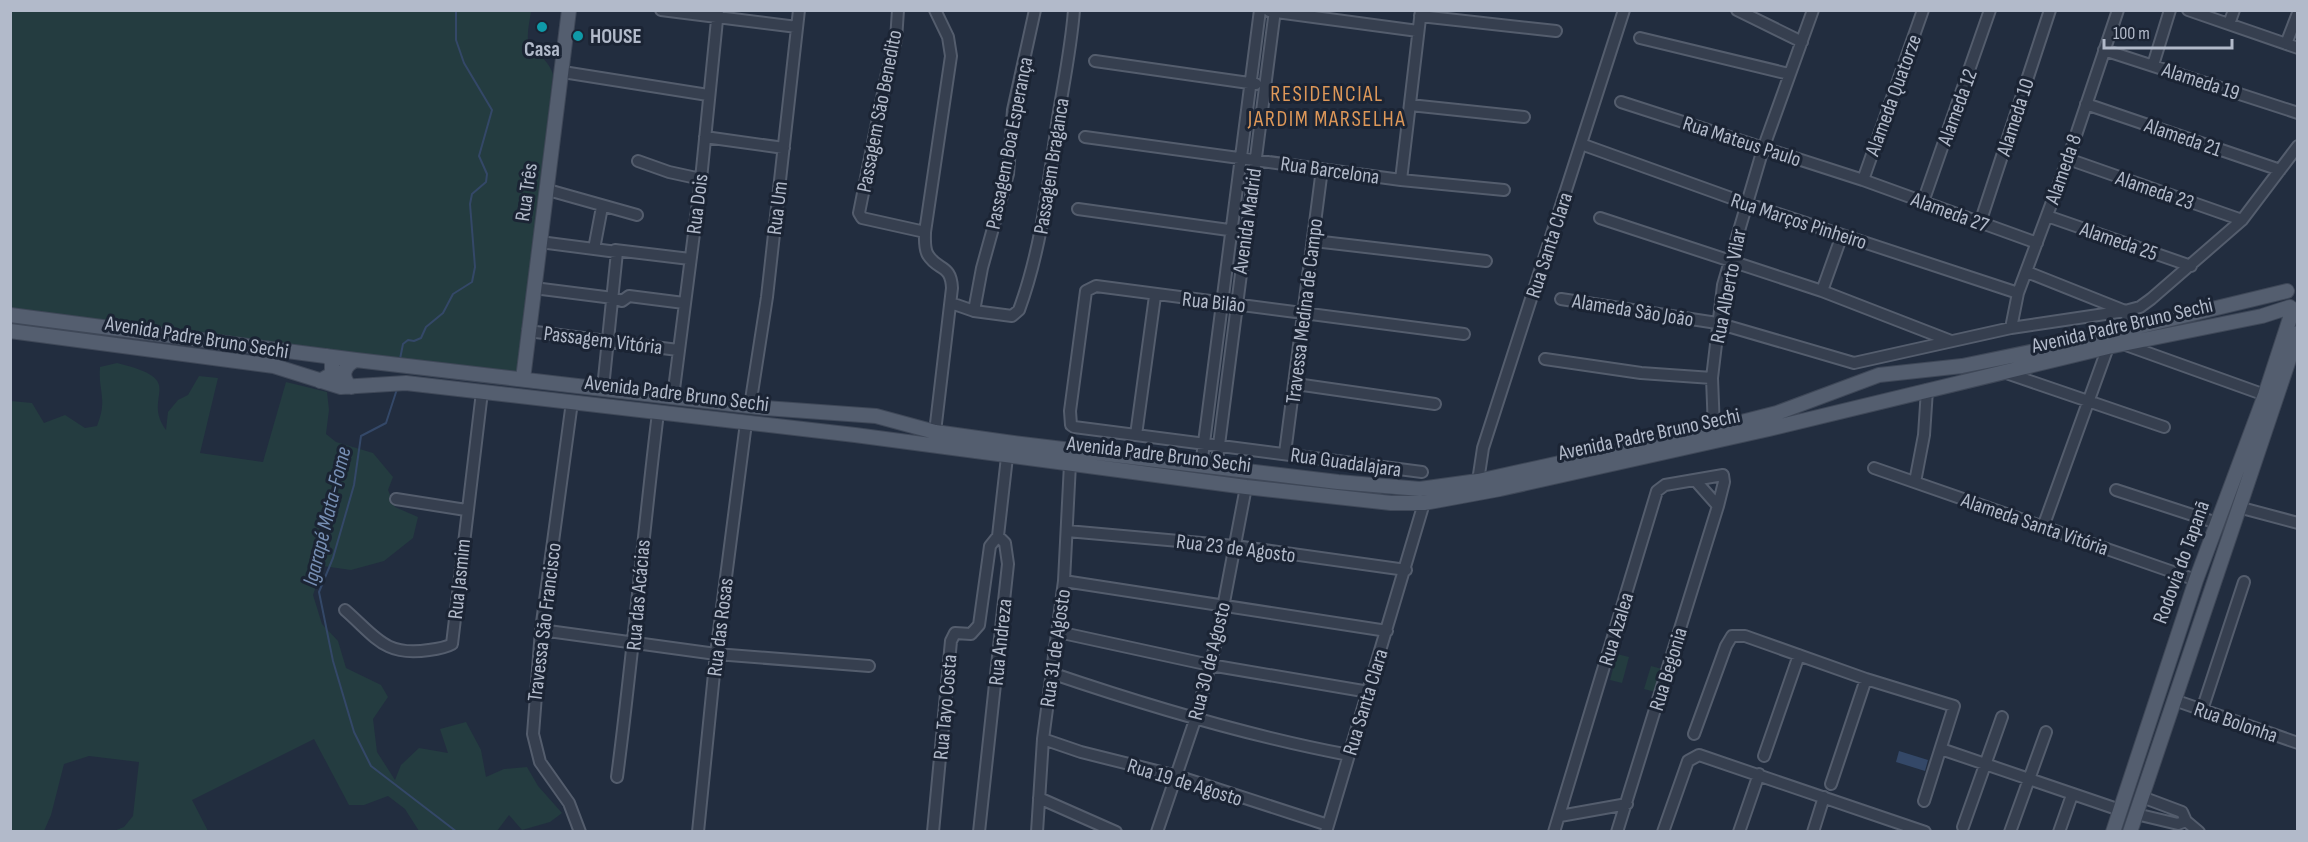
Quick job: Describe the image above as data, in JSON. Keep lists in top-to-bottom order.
{
  "streets": {
    "main road": ["Rua Três", "Avenida Padre Bruno Sechi", "Rodovia do Tapanã"],
    "street": [
      "Alameda 19",
      "Alameda Quatorze",
      "Alameda 12",
      "Passagem São Benedito",
      "Alameda 10",
      "Alameda 21",
      "Rua Mateus Paulo",
      "Passagem Boa Esperança",
      "Passagem Braganca",
      "Alameda 8",
      "Rua Barcelona",
      "Alameda 23",
      "Rua Dois",
      "Rua Um",
      "Alameda 27",
      "Avenida Madrid",
      "Rua Marços Pinheiro",
      "Alameda 25",
      "Rua Santa Clara",
      "Rua Alberto Vilar",
      "Rua Bilão",
      "Alameda São João",
      "Travessa Medina de Campo",
      "Passagem Vitória",
      "Rua Guadalajara",
      "Alameda Santa Vitória",
      "Rua 23 de Agosto",
      "Rua Jasmim",
      "Rua das Acácias",
      "Travessa São Francisco",
      "Rua das Rosas",
      "Rua Azalea",
      "Rua Andreza",
      "Rua 31 de Agosto",
      "Rua 30 de Agosto",
      "Rua Begonia",
      "Rua Tayo Costa",
      "Rua Bolonha",
      "Rua 19 de Agosto"
    ]
  },
  "crossings": [
    ["Alameda 19", "Alameda 8"],
    ["Alameda Quatorze", "Rua Mateus Paulo"],
    ["Alameda Quatorze", "Alameda 27"],
    ["Alameda 12", "Alameda 27"],
    ["Alameda 10", "Alameda 27"],
    ["Alameda 21", "Alameda 8"],
    ["Alameda 21", "Alameda São João"],
    ["Rua Mateus Paulo", "Alameda 27"],
    ["Rua Mateus Paulo", "Rua Alberto Vilar"],
    ["Passagem Boa Esperança", "Passagem Braganca"],
    ["Alameda 8", "Alameda 23"],
    ["Alameda 8", "Alameda 27"],
    ["Alameda 8", "Rua Marços Pinheiro"],
    ["Alameda 8", "Alameda 25"],
    ["Alameda 8", "Alameda São João"],
    ["Rua Barcelona", "Avenida Madrid"],
    ["Rua Barcelona", "Travessa Medina de Campo"],
    ["Alameda 23", "Alameda São João"],
    ["Rua Três", "Avenida Padre Bruno Sechi"],
    ["Rua Três", "Passagem Vitória"],
    ["Rua Dois", "Avenida Padre Bruno Sechi"],
    ["Rua Dois", "Passagem Vitória"],
    ["Rua Um", "Avenida Padre Bruno Sechi"],
    ["Avenida Madrid", "Rua Bilão"],
    ["Avenida Madrid", "Avenida Padre Bruno Sechi"],
    ["Avenida Madrid", "Rua Guadalajara"],
    ["Rua Marços Pinheiro", "Rua Santa Clara"],
    ["Rua Marços Pinheiro", "Rua Alberto Vilar"],
    ["Alameda 25", "Alameda São João"],
    ["Rua Santa Clara", "Avenida Padre Bruno Sechi"],
    ["Rua Santa Clara", "Rua 23 de Agosto"],
    ["Rua Santa Clara", "Rua 19 de Agosto"],
    ["Rua Alberto Vilar", "Alameda São João"],
    ["Rua Alberto Vilar", "Avenida Padre Bruno Sechi"],
    ["Rua Bilão", "Travessa Medina de Campo"],
    ["Rua Bilão", "Rua Guadalajara"],
    ["Travessa Medina de Campo", "Rua Guadalajara"],
    ["Avenida Padre Bruno Sechi", "Rodovia do Tapanã"],
    ["Avenida Padre Bruno Sechi", "Rua Jasmim"],
    ["Avenida Padre Bruno Sechi", "Rua das Acácias"],
    ["Avenida Padre Bruno Sechi", "Travessa São Francisco"],
    ["Avenida Padre Bruno Sechi", "Rua das Rosas"],
    ["Avenida Padre Bruno Sechi", "Rua Andreza"],
    ["Avenida Padre Bruno Sechi", "Rua 31 de Agosto"],
    ["Avenida Padre Bruno Sechi", "Rua 30 de Agosto"],
    ["Alameda Santa Vitória", "Rodovia do Tapanã"],
    ["Rua 23 de Agosto", "Rua 31 de Agosto"],
    ["Rua 23 de Agosto", "Rua 30 de Agosto"],
    ["Rodovia do Tapanã", "Rua Bolonha"],
    ["Rua Azalea", "Rua Begonia"],
    ["Rua Andreza", "Rua Tayo Costa"],
    ["Rua 31 de Agosto", "Rua 19 de Agosto"],
    ["Rua 30 de Agosto", "Rua 19 de Agosto"]
  ],
  "districts": ["RESIDENCIAL JARDIM MARSELHA"],
  "water": ["Igarapé Mata-Fome"],
  "places": ["Casa", "HOUSE"],
  "scale_bar": "100 m"
}
